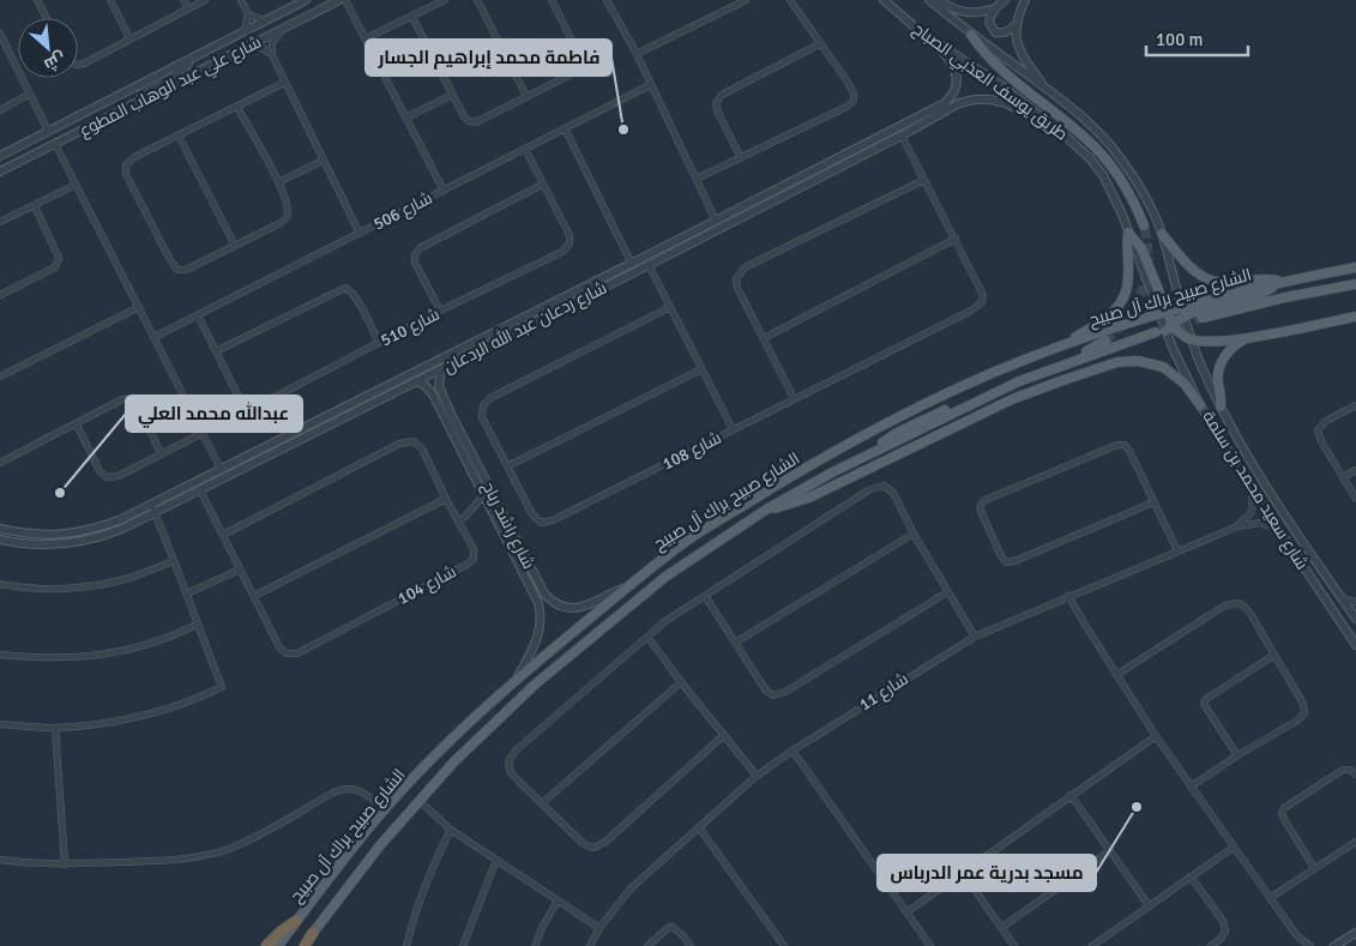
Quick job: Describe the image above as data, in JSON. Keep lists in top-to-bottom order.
{
  "streets": {
    "main road": ["الشارع صبيح براك آل صبيح"],
    "street": [
      "طريق يوسف العذبي الصباح",
      "شارع علي عبد الوهاب المطوع",
      "شارع 506",
      "شارع 510",
      "شارع ردعان عبد الله الردعان",
      "شارع 108",
      "شارع سعيد محمد بن سلمة",
      "شارع راشد رباح",
      "شارع 104",
      "شارع 11"
    ]
  },
  "crossings": [
    ["طريق يوسف العذبي الصباح", "الشارع صبيح براك آل صبيح"],
    ["طريق يوسف العذبي الصباح", "شارع ردعان عبد الله الردعان"],
    ["طريق يوسف العذبي الصباح", "شارع سعيد محمد بن سلمة"],
    ["شارع 506", "شارع 510"],
    ["الشارع صبيح براك آل صبيح", "شارع سعيد محمد بن سلمة"],
    ["الشارع صبيح براك آل صبيح", "شارع راشد رباح"],
    ["شارع ردعان عبد الله الردعان", "شارع 108"],
    ["شارع ردعان عبد الله الردعان", "شارع راشد رباح"],
    ["شارع ردعان عبد الله الردعان", "شارع 104"],
    ["شارع سعيد محمد بن سلمة", "شارع 11"]
  ],
  "places": ["فاطمة محمد إبراهيم الجسار", "عبدالله محمد العلي", "مسجد بدرية عمر الدرباس"],
  "scale_bar": "100 m",
  "north": "bottom right"
}
